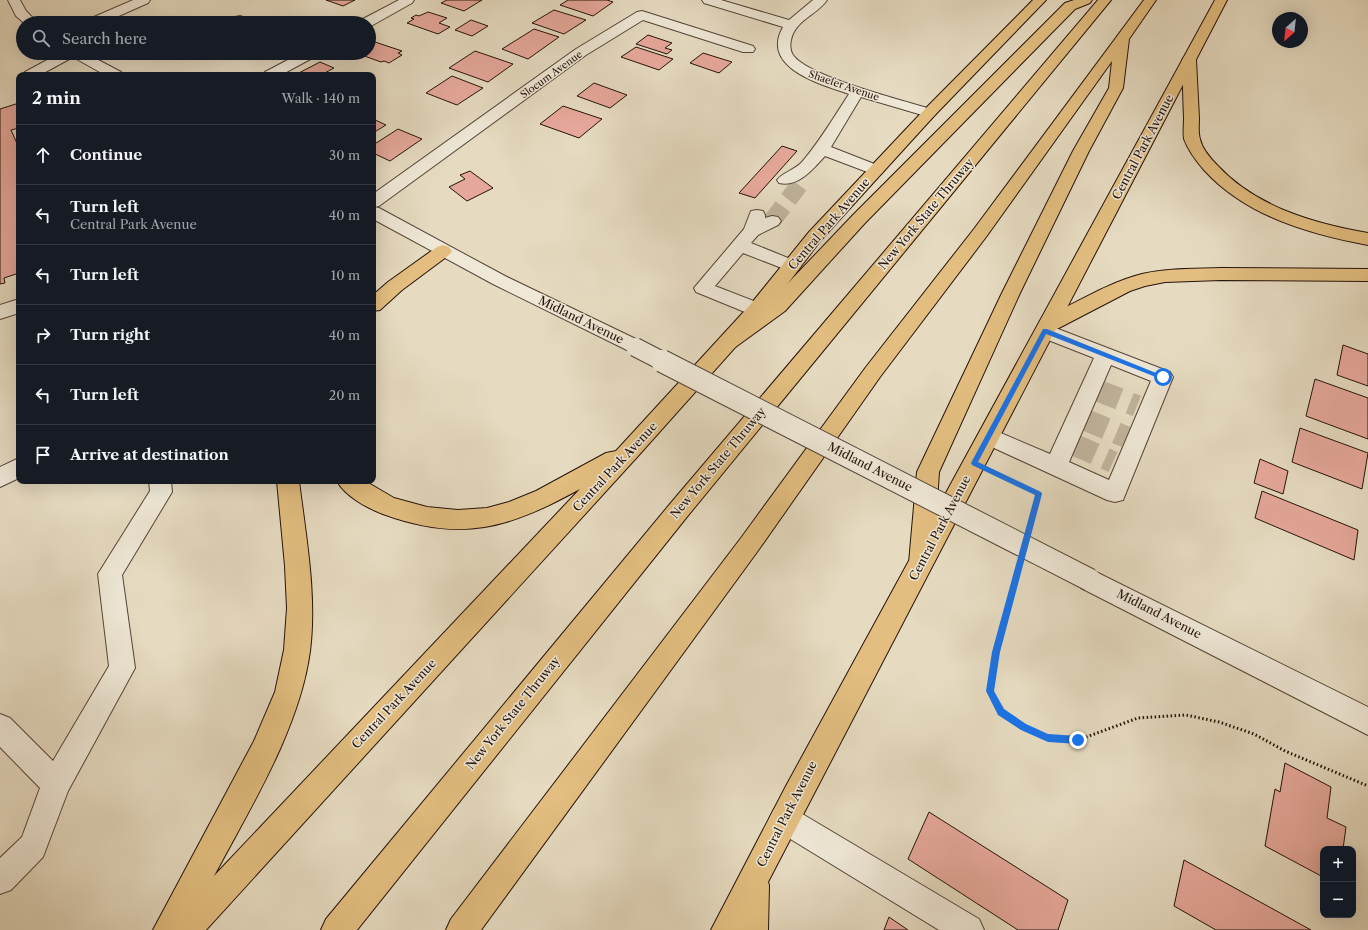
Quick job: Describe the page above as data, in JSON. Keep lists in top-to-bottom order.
{
  "streets": {
    "main road": ["Central Park Avenue", "New York State Thruway"],
    "street": ["Slocum Avenue", "Shaefer Avenue", "Midland Avenue"]
  },
  "crossings": [
    ["Shaefer Avenue", "Central Park Avenue"]
  ],
  "north": "bottom left",
  "page": {
    "search": "Search here",
    "heading": ["2 min", "Walk · 140 m"],
    "list": [
      ["Continue", "30 m"],
      ["Turn left", "Central Park Avenue", "40 m"],
      ["Turn left", "10 m"],
      ["Turn right", "40 m"],
      ["Turn left", "20 m"],
      "Arrive at destination"
    ],
    "map_buttons": ["+", "−"]
  }
}
